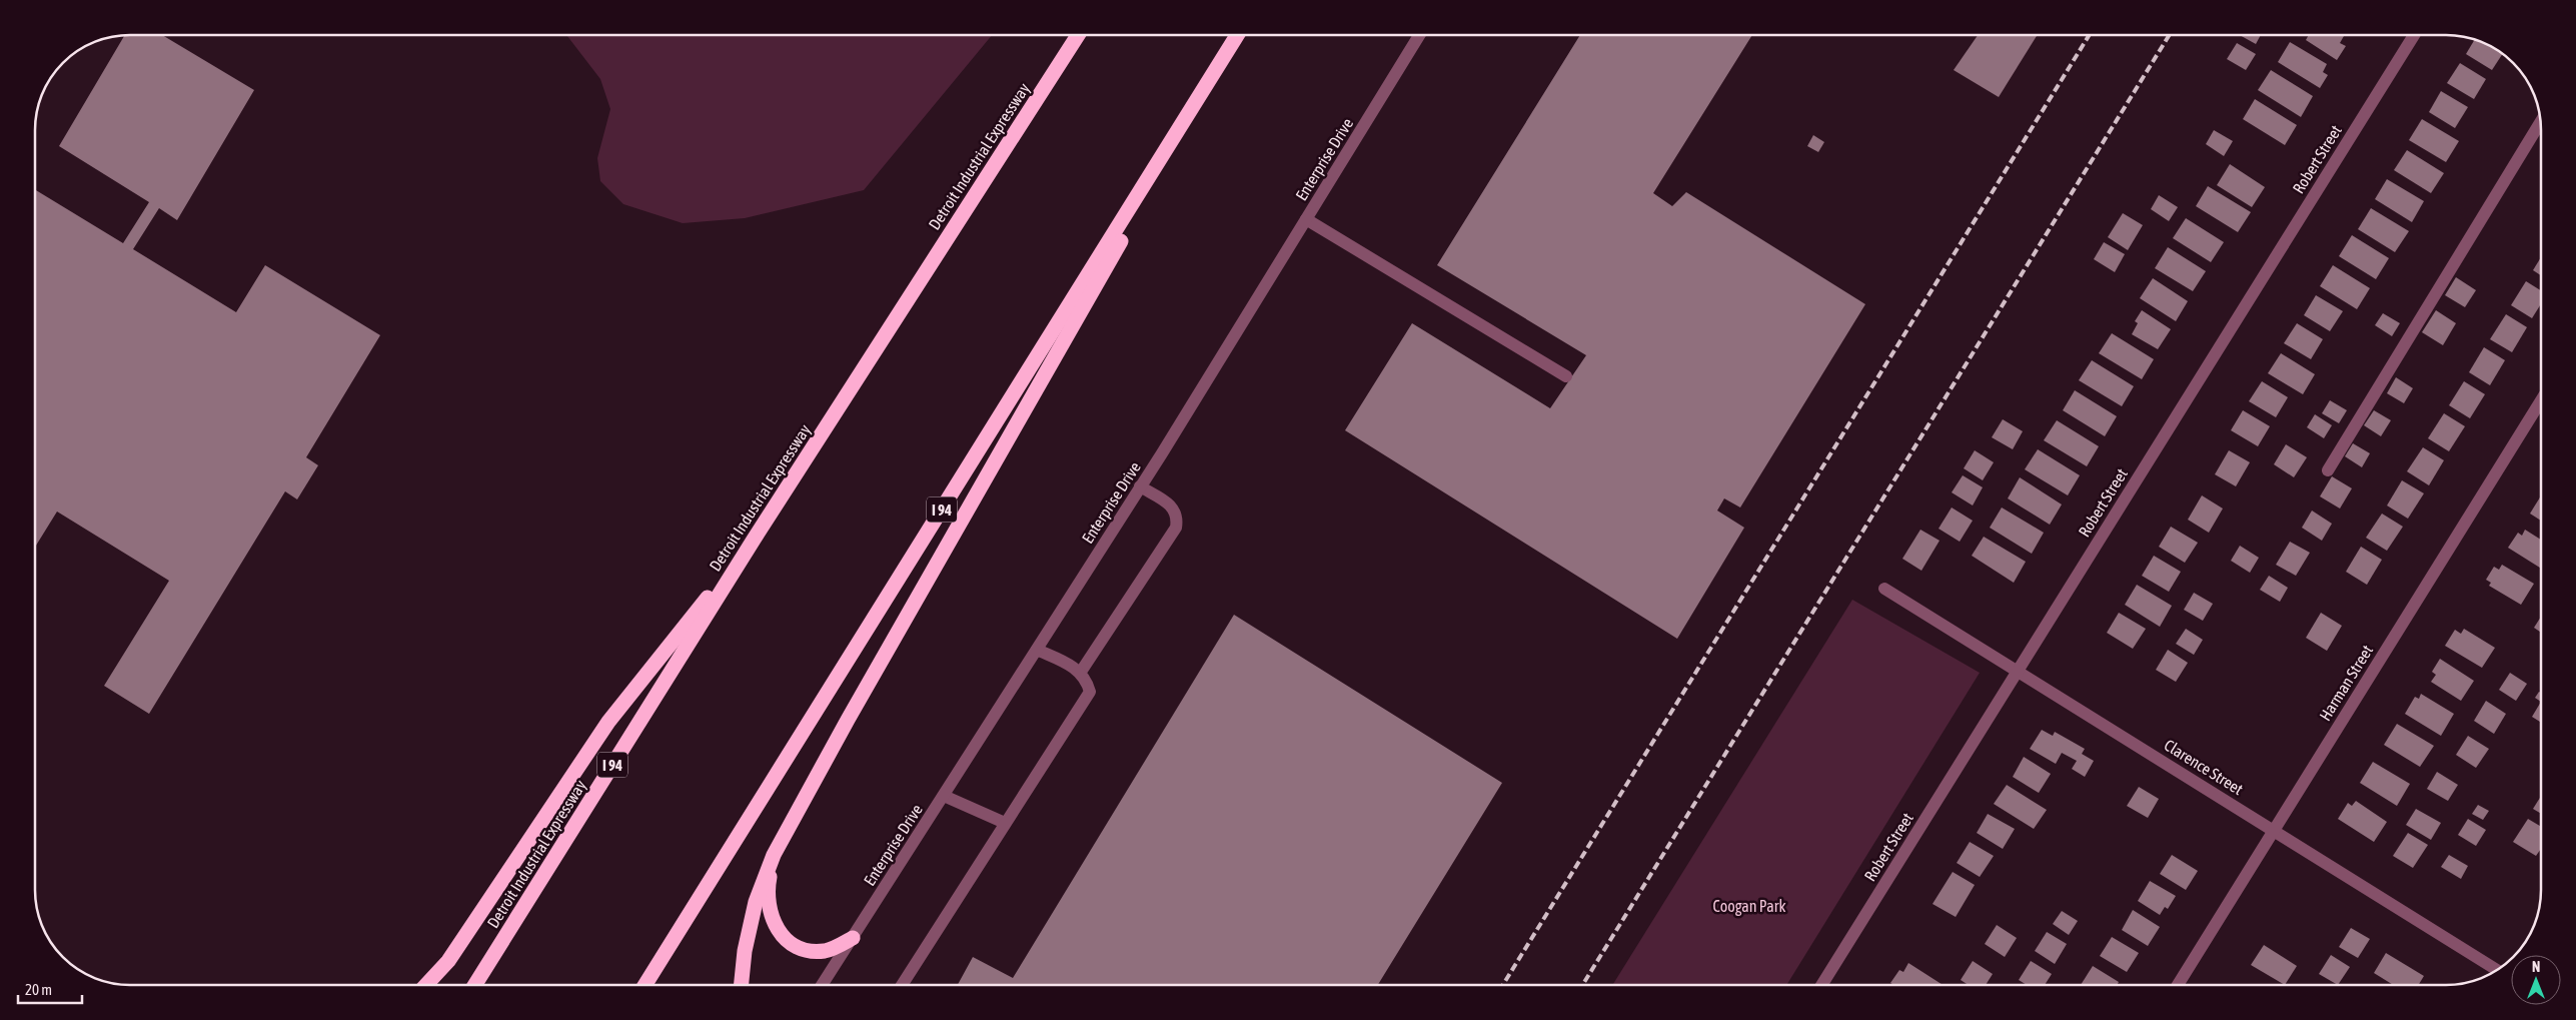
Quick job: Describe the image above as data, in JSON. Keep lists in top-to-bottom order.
{
  "streets": {
    "highway": ["Detroit Industrial Expressway", "I 94"],
    "street": [
      "Enterprise Drive",
      "Robert Street",
      "Harman Street",
      "Clarence Street"
    ]
  },
  "crossings": [
    ["Robert Street", "Clarence Street"],
    ["Harman Street", "Clarence Street"]
  ],
  "parks": ["Coogan Park"],
  "scale_bar": "20 m",
  "north": "top"
}
